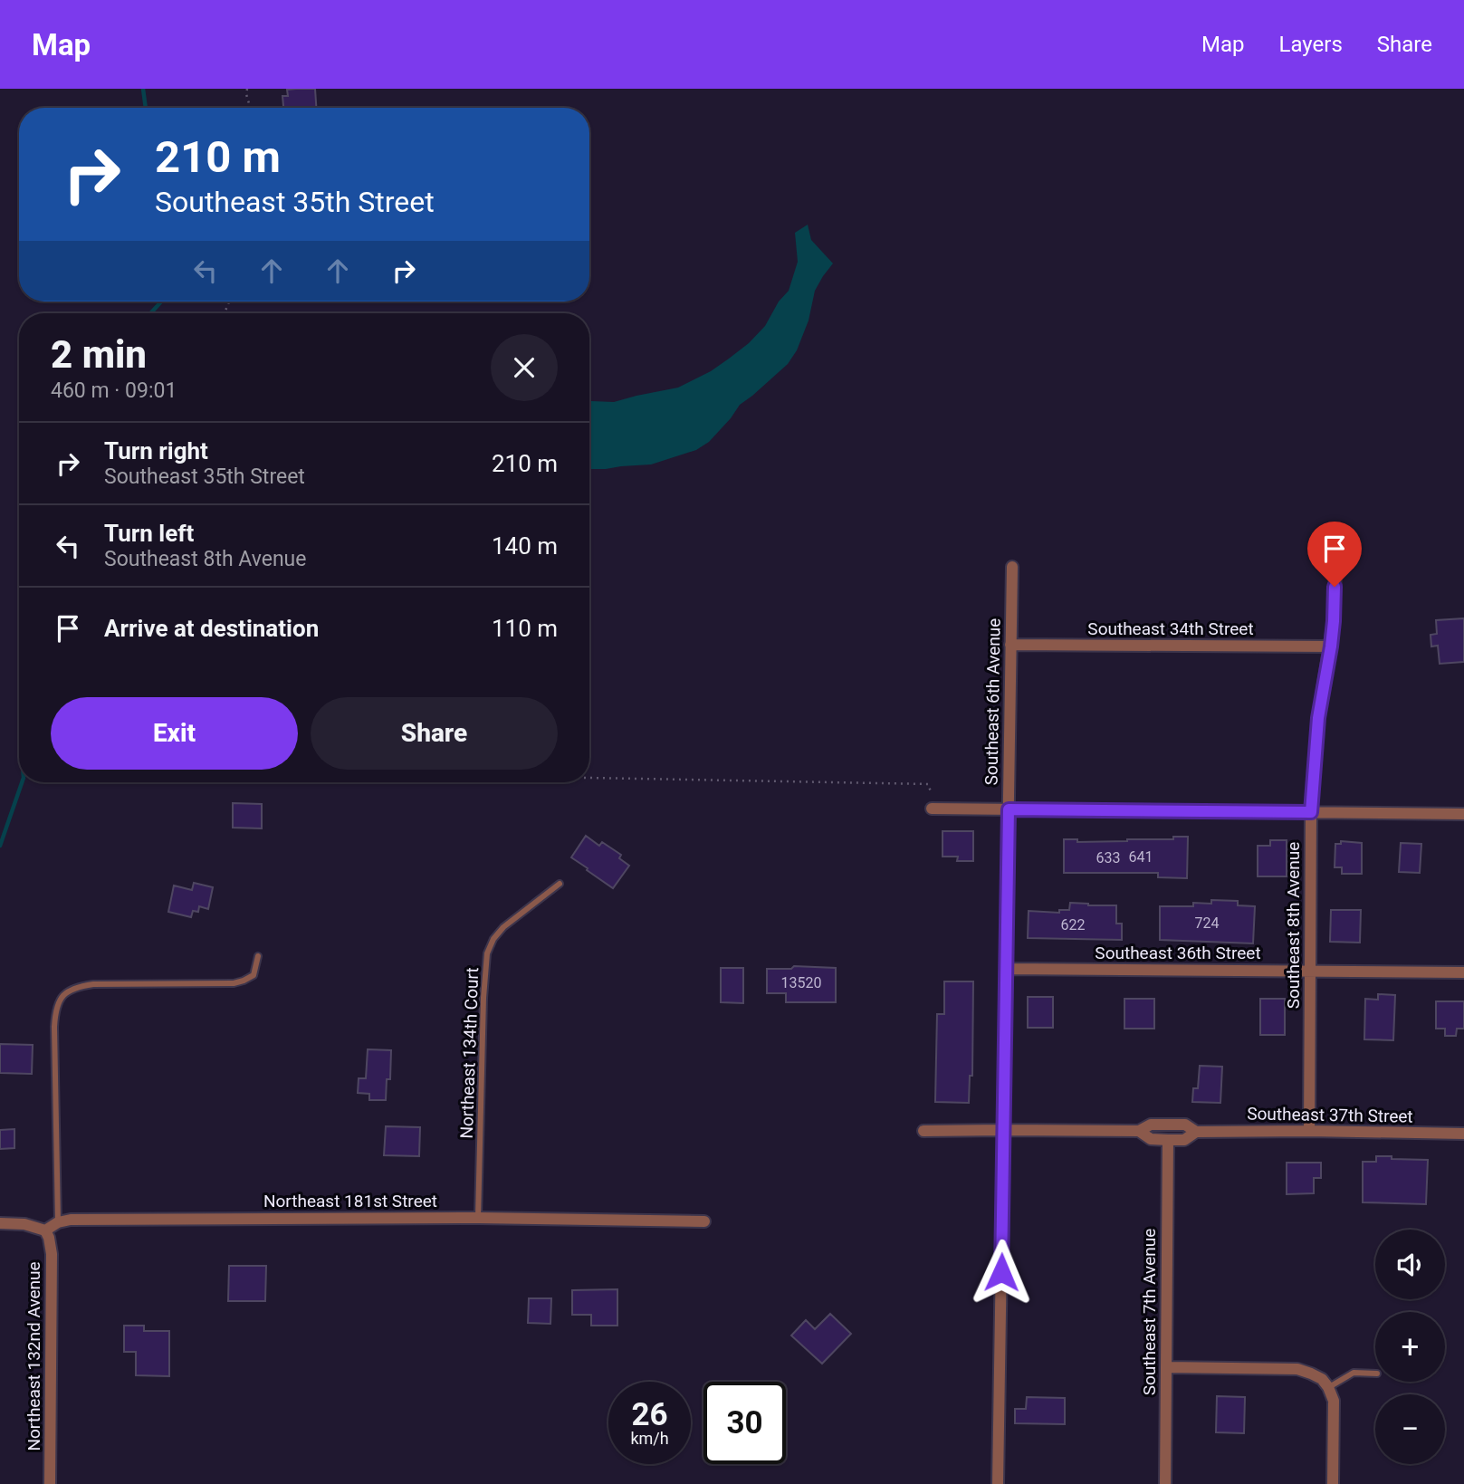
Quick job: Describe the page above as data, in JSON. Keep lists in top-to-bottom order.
{
  "streets": {
    "street": [
      "Southeast 34th Street",
      "Southeast 6th Avenue",
      "Southeast 8th Avenue",
      "Southeast 36th Street",
      "Southeast 37th Street",
      "Northeast 181st Street",
      "Southeast 7th Avenue",
      "Northeast 132nd Avenue"
    ],
    "lane": ["Northeast 134th Court"]
  },
  "crossings": [
    ["Southeast 34th Street", "Southeast 6th Avenue"],
    ["Southeast 34th Street", "Southeast 8th Avenue"],
    ["Southeast 6th Avenue", "Southeast 36th Street"],
    ["Southeast 6th Avenue", "Southeast 37th Street"],
    ["Southeast 8th Avenue", "Southeast 36th Street"],
    ["Southeast 8th Avenue", "Southeast 37th Street"],
    ["Northeast 134th Court", "Northeast 181st Street"],
    ["Southeast 37th Street", "Southeast 7th Avenue"],
    ["Northeast 181st Street", "Northeast 132nd Avenue"]
  ],
  "house_numbers": [
    "641",
    "633",
    "724",
    "622",
    "13520"
  ],
  "page": {
    "header": "Map",
    "nav": ["Map", "Layers", "Share"],
    "turn": ["210 m", "Southeast 35th Street"],
    "heading": ["2 min", "460 m · 09:01"],
    "list": [
      {
        "name": "Turn right",
        "note": "Southeast 35th Street",
        "value": "210 m"
      },
      {
        "name": "Turn left",
        "note": "Southeast 8th Avenue",
        "value": "140 m"
      },
      {
        "name": "Arrive at destination",
        "value": "110 m"
      }
    ],
    "buttons": ["Exit", "Share"],
    "map_buttons": ["+", "−"],
    "speed": "26 km/h",
    "limit": "30"
  }
}
